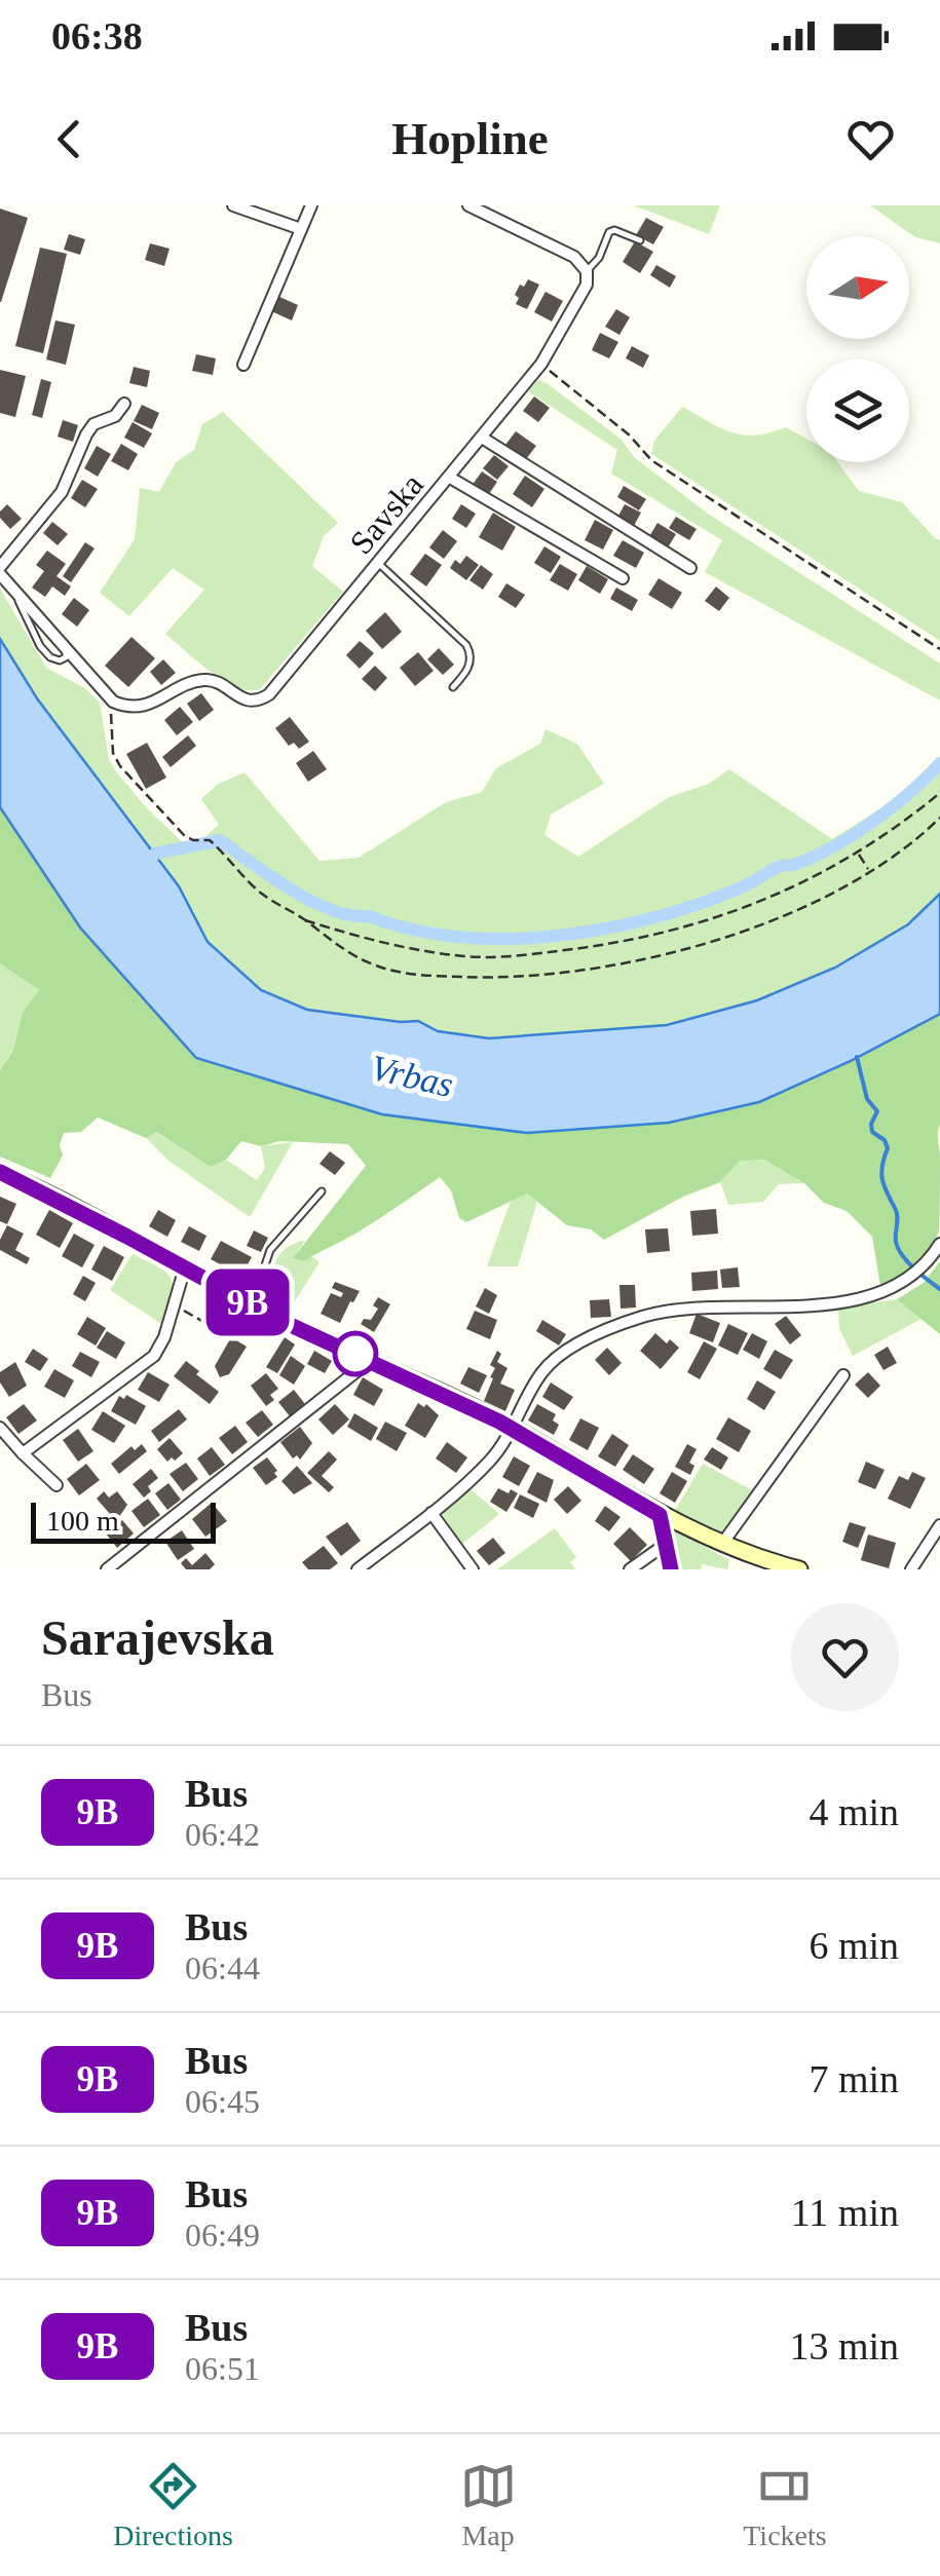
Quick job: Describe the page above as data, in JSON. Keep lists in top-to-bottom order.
{
  "streets": {
    "street": ["Savska"]
  },
  "water": ["Vrbas"],
  "lines": ["bus line 9B"],
  "scale_bar": "100 m",
  "north": "right",
  "page": {
    "status": "06:38",
    "header": "Hopline",
    "on_map": "9B",
    "scale": "100 m",
    "heading": ["Sarajevska", "Bus"],
    "list": [
      {
        "mark": "9B",
        "name": "Bus",
        "note": "06:42",
        "value": "4 min"
      },
      {
        "mark": "9B",
        "name": "Bus",
        "note": "06:44",
        "value": "6 min"
      },
      {
        "mark": "9B",
        "name": "Bus",
        "note": "06:45",
        "value": "7 min"
      },
      {
        "mark": "9B",
        "name": "Bus",
        "note": "06:49",
        "value": "11 min"
      },
      {
        "mark": "9B",
        "name": "Bus",
        "note": "06:51",
        "value": "13 min"
      }
    ],
    "tabs": ["Directions", "Map", "Tickets"]
  }
}
